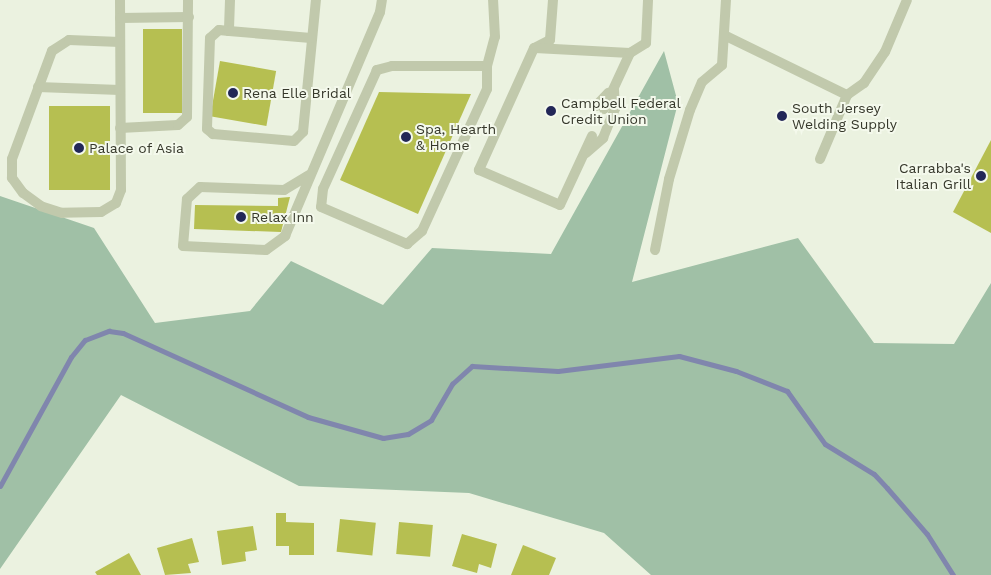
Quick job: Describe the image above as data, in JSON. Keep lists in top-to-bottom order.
{
  "places": [
    "Rena Elle Bridal",
    "Campbell Federal Credit Union",
    "South Jersey Welding Supply",
    "Spa, Hearth & Home",
    "Palace of Asia",
    "Carrabba's Italian Grill",
    "Relax Inn"
  ]
}
